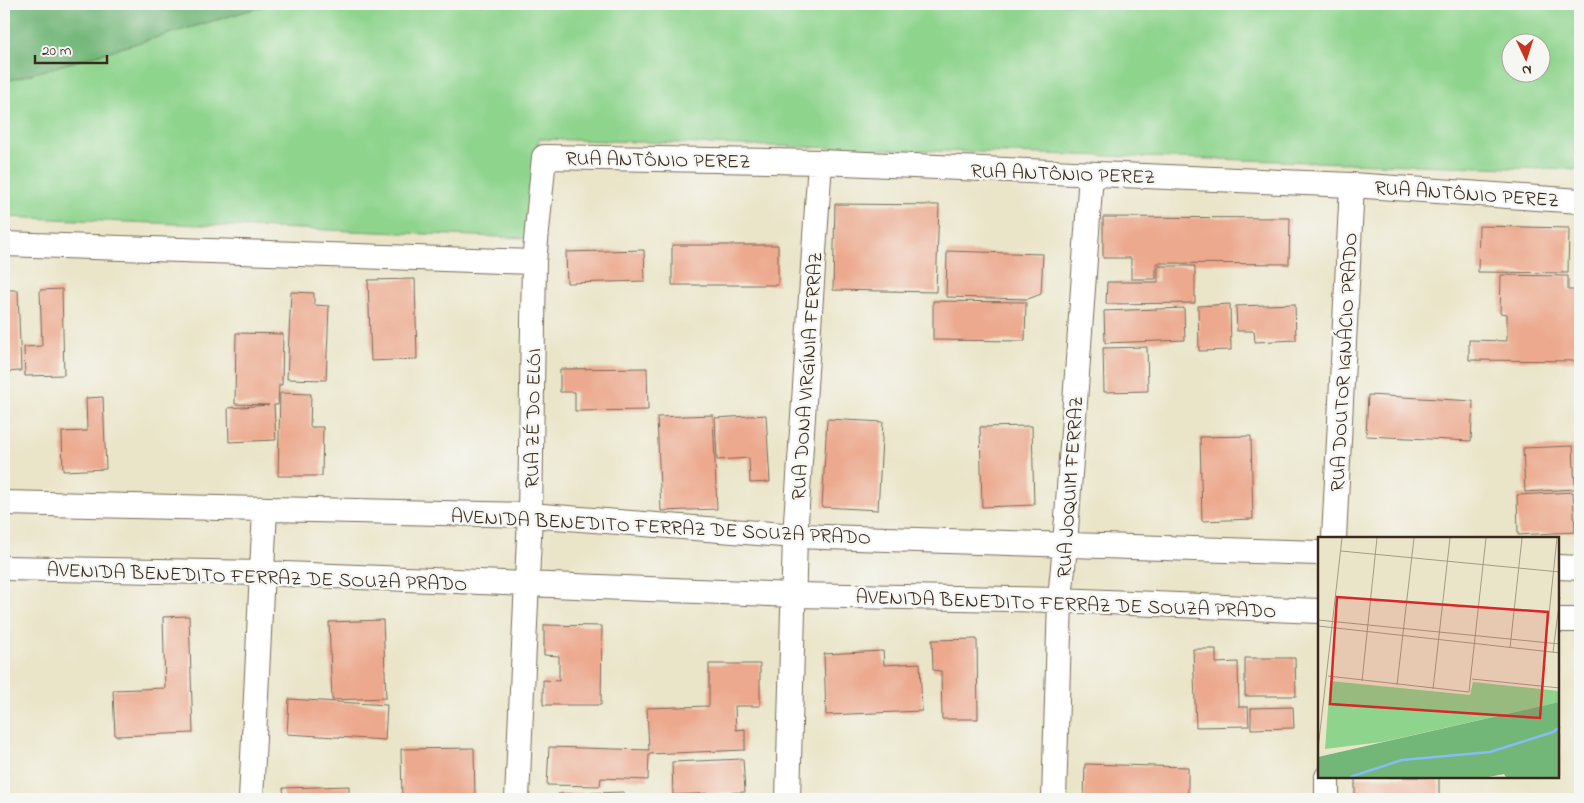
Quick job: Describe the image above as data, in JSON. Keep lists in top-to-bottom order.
{
  "streets": {
    "street": [
      "RUA ANTÔNIO PEREZ",
      "RUA DOUTOR IGNÁCIO PRADO",
      "RUA DONA VIRGÍNIA FERRAZ",
      "RUA ZÉ DO ELÓI",
      "RUA JOQUIM FERRAZ",
      "AVENIDA BENEDITO FERRAZ DE SOUZA PRADO"
    ]
  },
  "crossings": [
    ["RUA ANTÔNIO PEREZ", "RUA DOUTOR IGNÁCIO PRADO"],
    ["RUA ANTÔNIO PEREZ", "RUA DONA VIRGÍNIA FERRAZ"],
    ["RUA ANTÔNIO PEREZ", "RUA ZÉ DO ELÓI"],
    ["RUA ANTÔNIO PEREZ", "RUA JOQUIM FERRAZ"],
    ["RUA DONA VIRGÍNIA FERRAZ", "AVENIDA BENEDITO FERRAZ DE SOUZA PRADO"],
    ["RUA ZÉ DO ELÓI", "AVENIDA BENEDITO FERRAZ DE SOUZA PRADO"],
    ["RUA JOQUIM FERRAZ", "AVENIDA BENEDITO FERRAZ DE SOUZA PRADO"]
  ],
  "scale_bar": "20 m",
  "north": "bottom"
}
